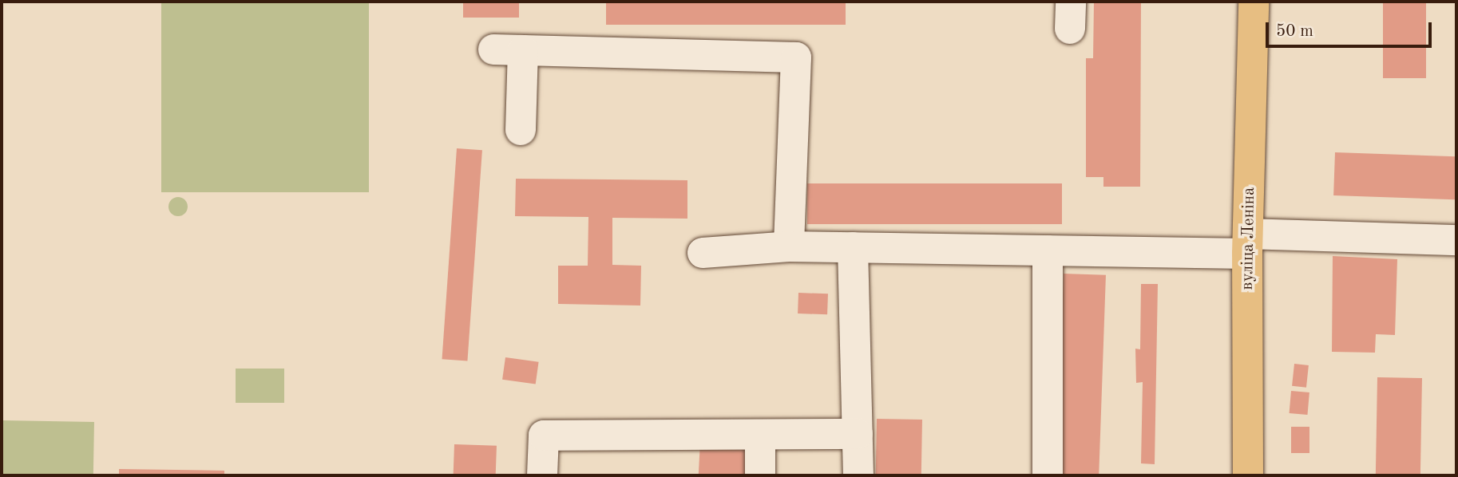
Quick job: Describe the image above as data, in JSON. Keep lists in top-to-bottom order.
{
  "streets": {
    "main road": ["вуліца Леніна"]
  },
  "scale_bar": "50 m"
}
